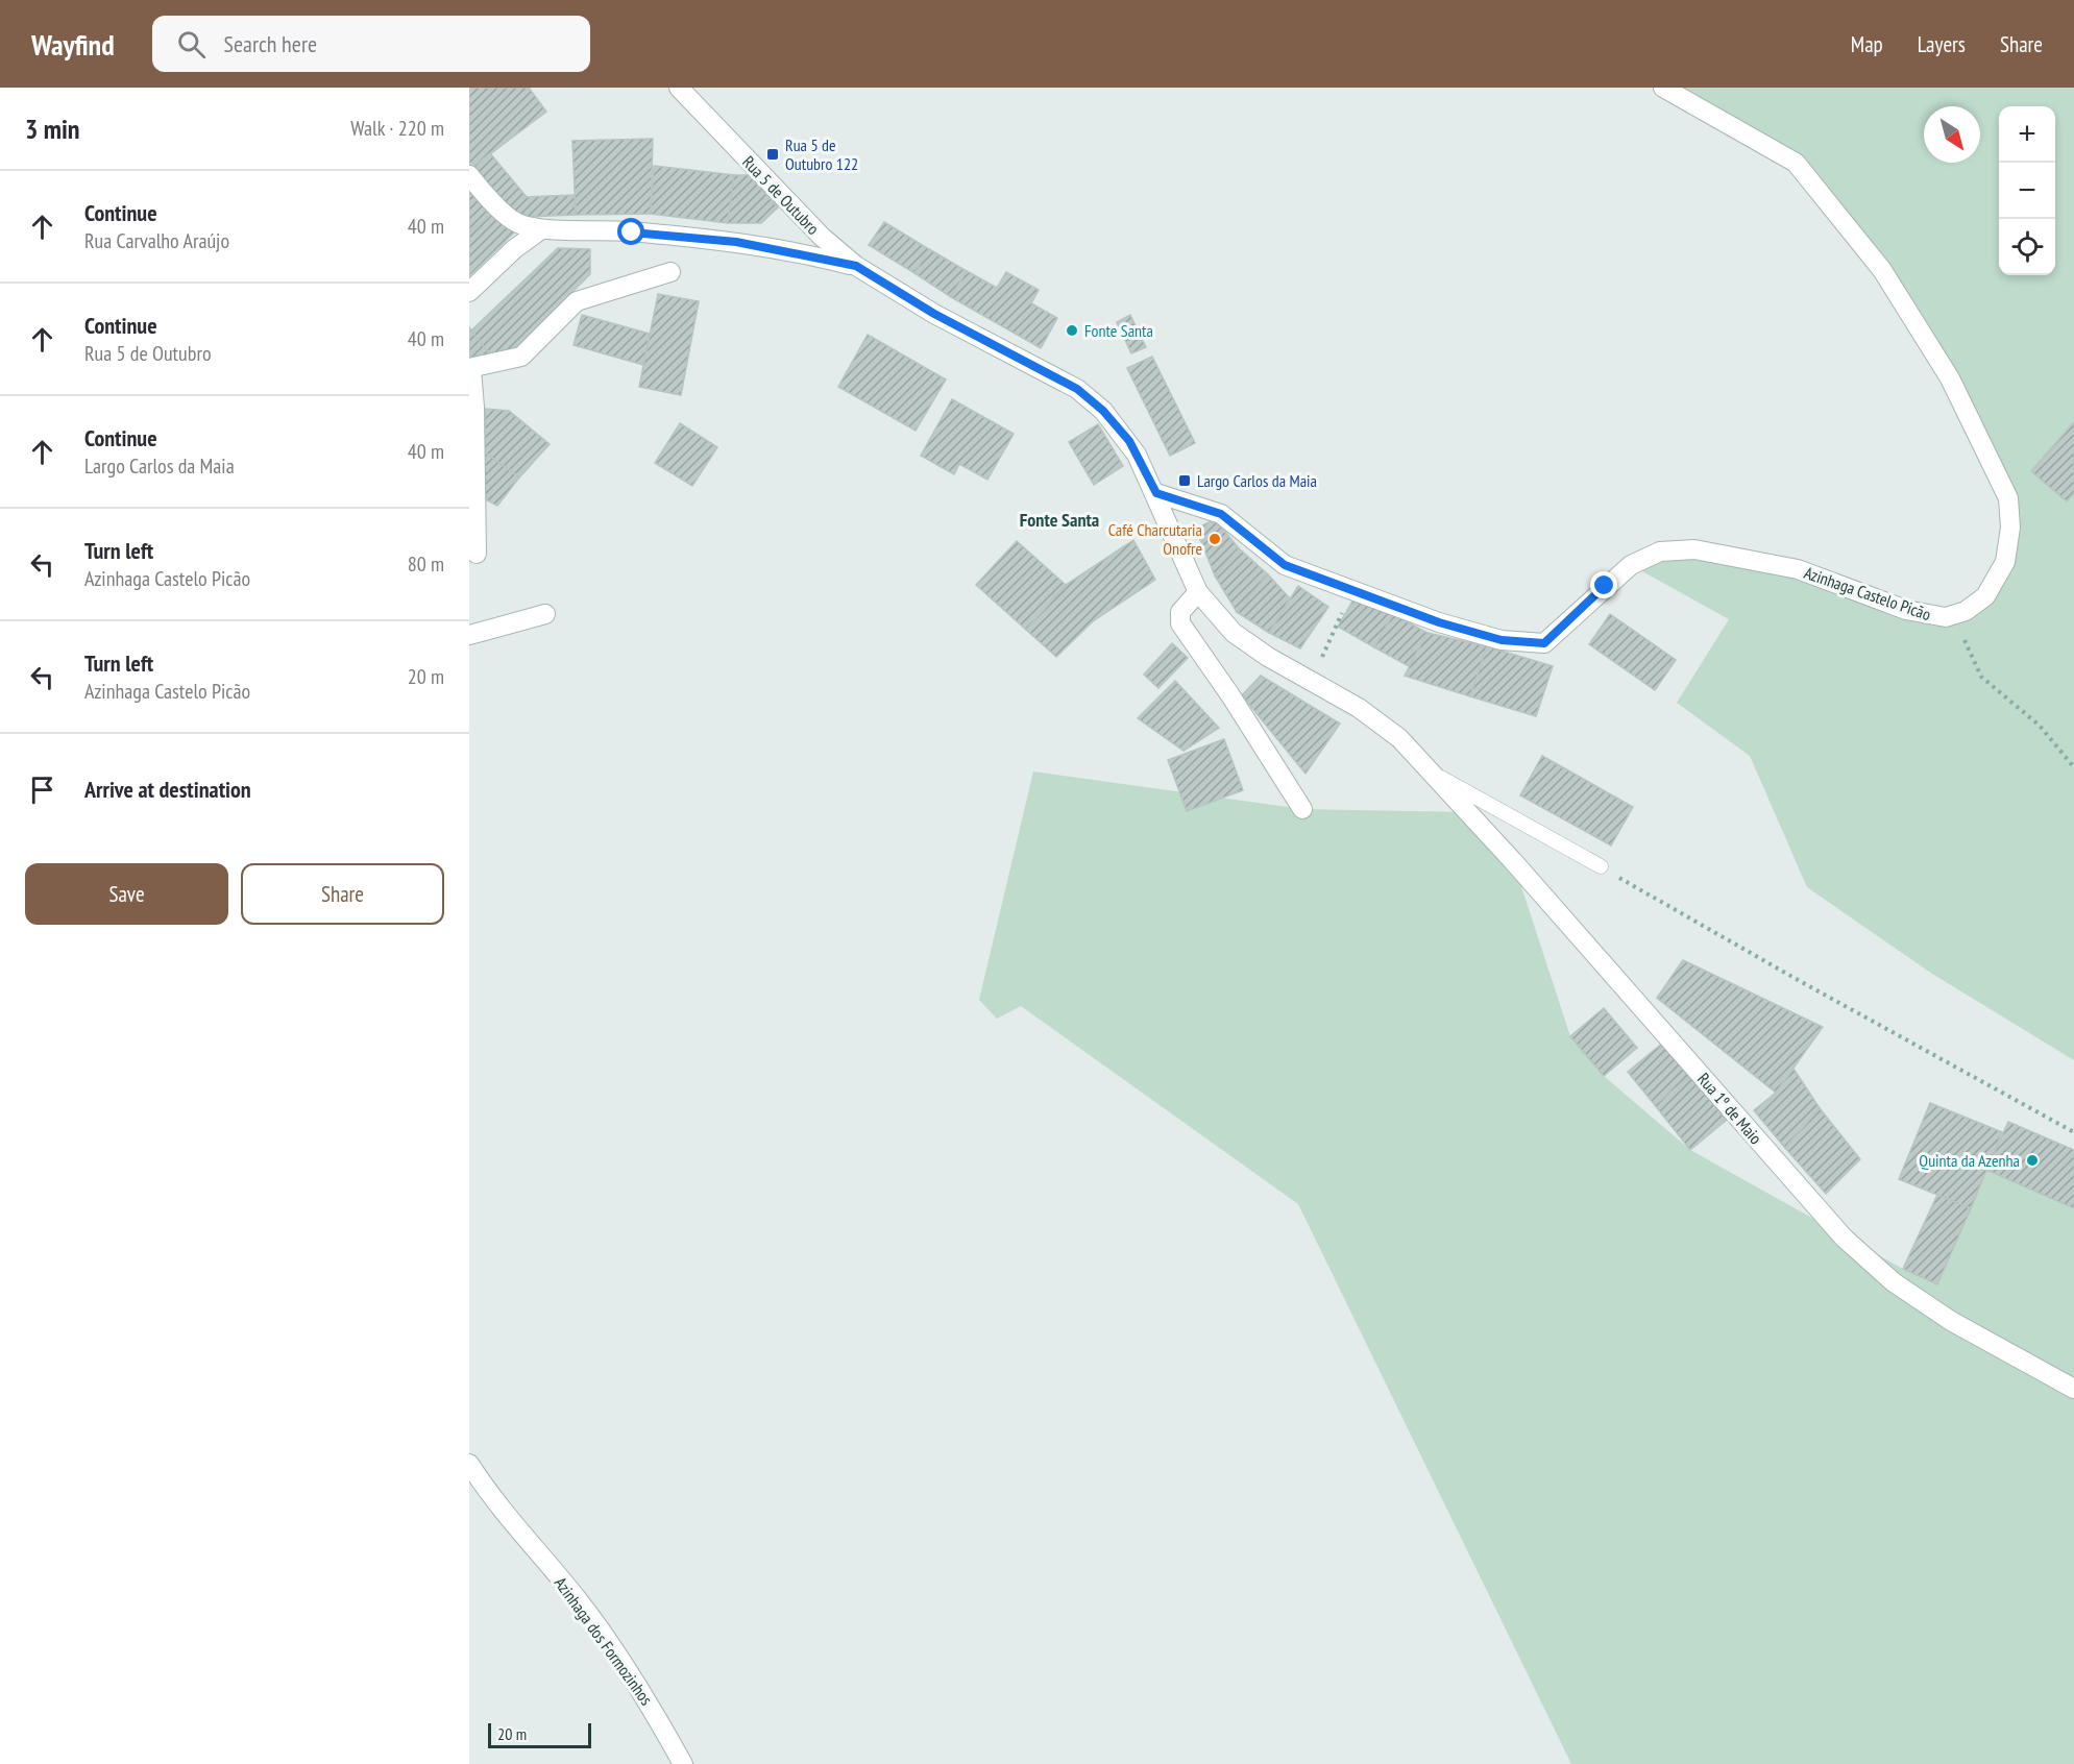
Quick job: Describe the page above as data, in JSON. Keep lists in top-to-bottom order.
{
  "streets": {
    "street": [
      "Rua 5 de Outubro",
      "Azinhaga Castelo Picão",
      "Rua 1º de Maio",
      "Azinhaga dos Formozinhos"
    ]
  },
  "crossings": [
    ["Rua 5 de Outubro", "Azinhaga Castelo Picão"]
  ],
  "districts": ["Fonte Santa"],
  "places": {
    "transit": ["Rua 5 de Outubro 122", "Largo Carlos da Maia"],
    "other": ["Fonte Santa", "Café Charcutaria Onofre", "Quinta da Azenha"]
  },
  "scale_bar": "20 m",
  "north": "bottom right",
  "page": {
    "header": "Wayfind",
    "search": "Search here",
    "nav": ["Map", "Layers", "Share"],
    "heading": ["3 min", "Walk · 220 m"],
    "map_buttons": ["+", "−"],
    "list": [
      ["Continue", "Rua Carvalho Araújo", "40 m"],
      ["Continue", "Rua 5 de Outubro", "40 m"],
      ["Continue", "Largo Carlos da Maia", "40 m"],
      ["Turn left", "Azinhaga Castelo Picão", "80 m"],
      ["Turn left", "Azinhaga Castelo Picão", "20 m"],
      "Arrive at destination"
    ],
    "buttons": ["Save", "Share"],
    "scale": "20 m"
  }
}
